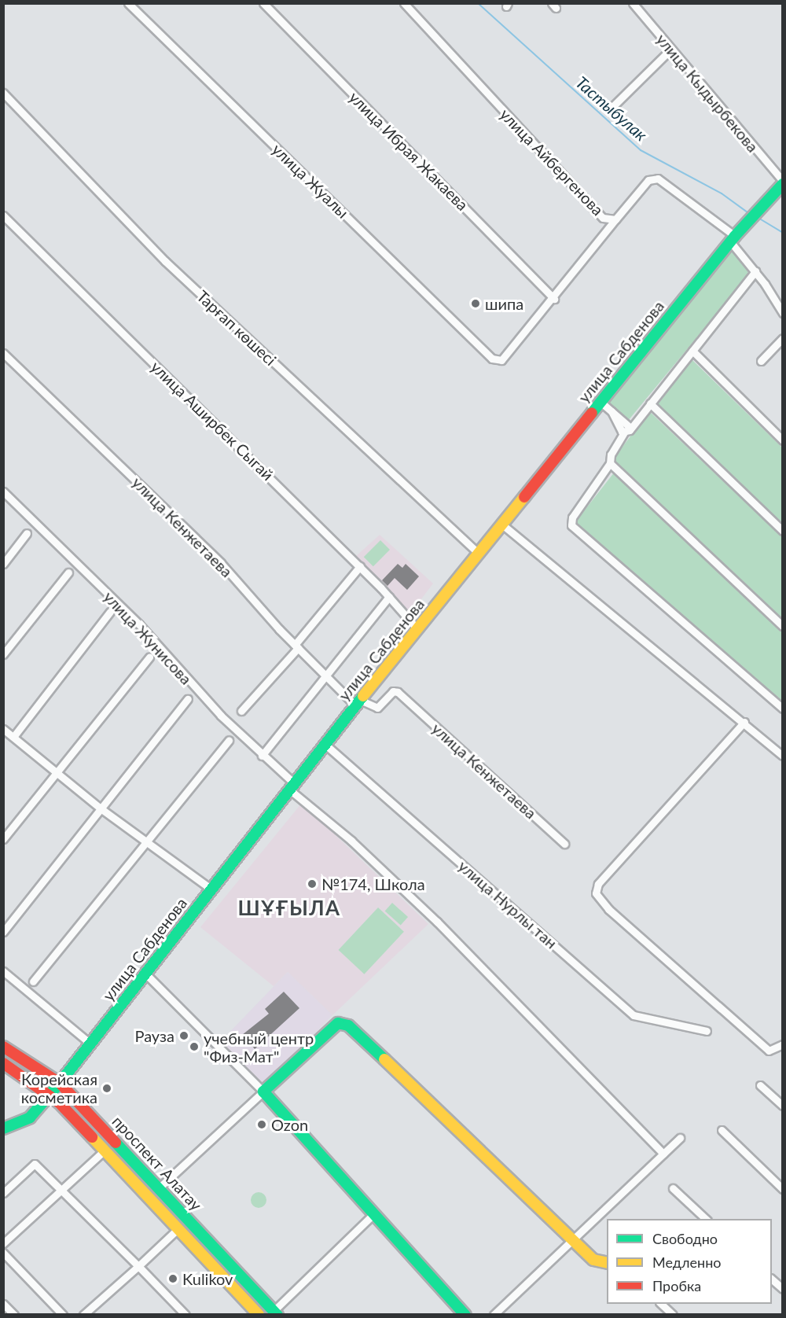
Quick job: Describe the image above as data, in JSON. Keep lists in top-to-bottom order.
{
  "streets": {
    "street": [
      "улица Кыдырбекова",
      "улица Ибрая Жакаева",
      "улица Айбергенова",
      "улица Жуалы",
      "Тарғап көшесі",
      "улица Сабденова",
      "улица Аширбек Сыгай",
      "улица Кенжетаева",
      "улица Жунисова",
      "улица Нурлы тан",
      "проспект Алатау"
    ]
  },
  "crossings": [
    ["улица Кыдырбекова", "улица Сабденова"],
    ["улица Ибрая Жакаева", "улица Жуалы"],
    ["улица Айбергенова", "улица Сабденова"],
    ["Тарғап көшесі", "улица Сабденова"],
    ["улица Сабденова", "улица Аширбек Сыгай"],
    ["улица Сабденова", "улица Кенжетаева"],
    ["улица Сабденова", "улица Жунисова"],
    ["улица Сабденова", "улица Нурлы тан"],
    ["улица Сабденова", "проспект Алатау"]
  ],
  "districts": ["ШҰҒЫЛА"],
  "water": ["Тастыбулак"],
  "places": [
    "шипа",
    "№174, Школа",
    "Рауза",
    "учебный центр \"Физ-Мат\"",
    "Корейская косметика",
    "Ozon",
    "Kulikov"
  ],
  "legend": ["Свободно", "Медленно", "Пробка"]
}
